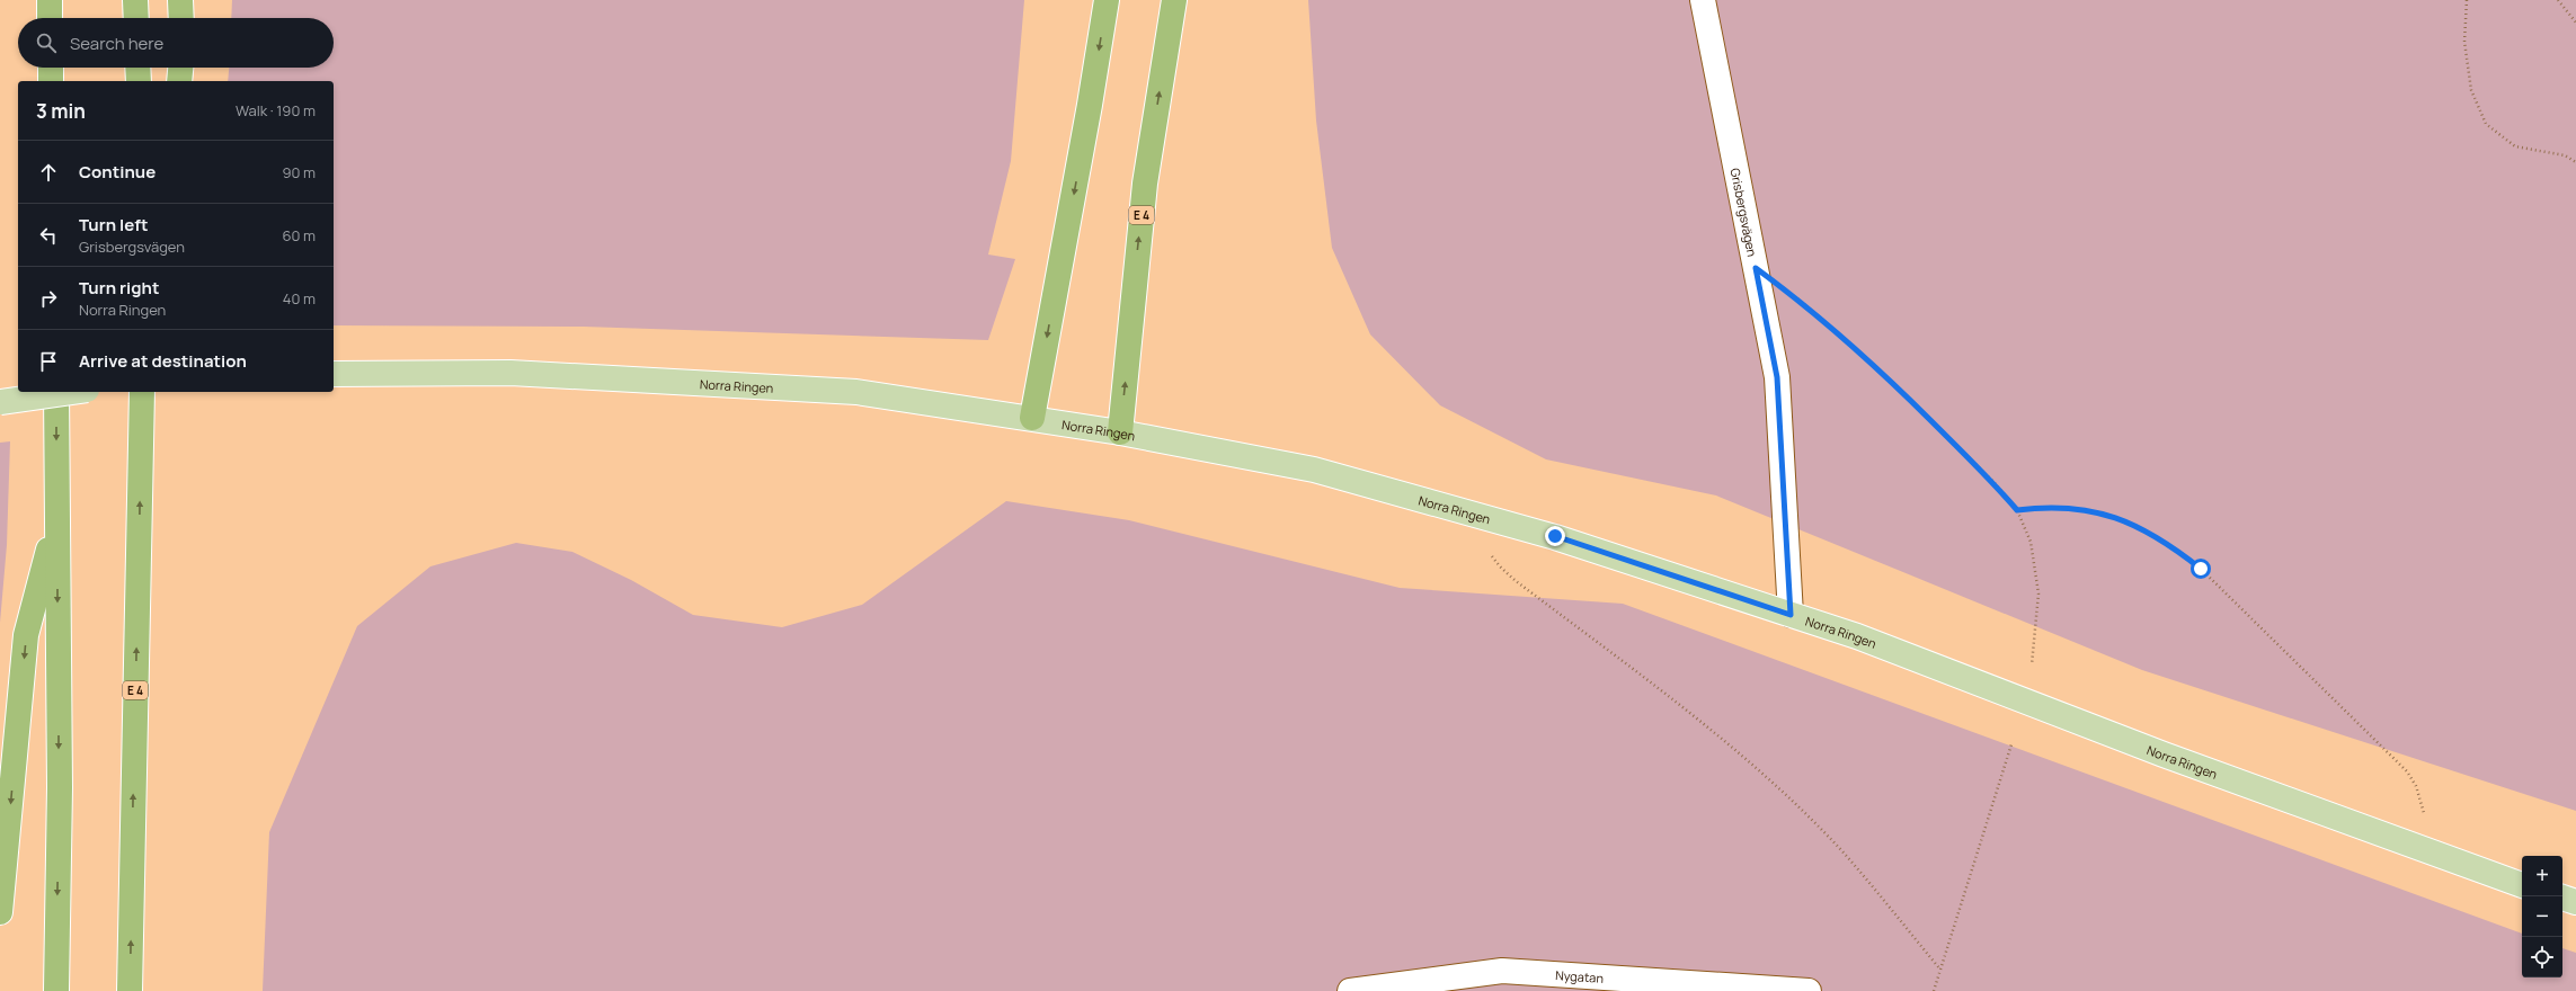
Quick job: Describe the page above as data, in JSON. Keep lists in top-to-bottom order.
{
  "streets": {
    "highway": ["E 4"],
    "main road": ["Norra Ringen"],
    "street": ["Grisbergsvägen", "Nygatan"]
  },
  "crossings": [
    ["Grisbergsvägen", "Norra Ringen"],
    ["E 4", "Norra Ringen"]
  ],
  "page": {
    "search": "Search here",
    "heading": ["3 min", "Walk · 190 m"],
    "list": [
      ["Continue", "90 m"],
      ["Turn left", "Grisbergsvägen", "60 m"],
      ["Turn right", "Norra Ringen", "40 m"],
      "Arrive at destination"
    ],
    "map_buttons": ["+", "−"]
  }
}
